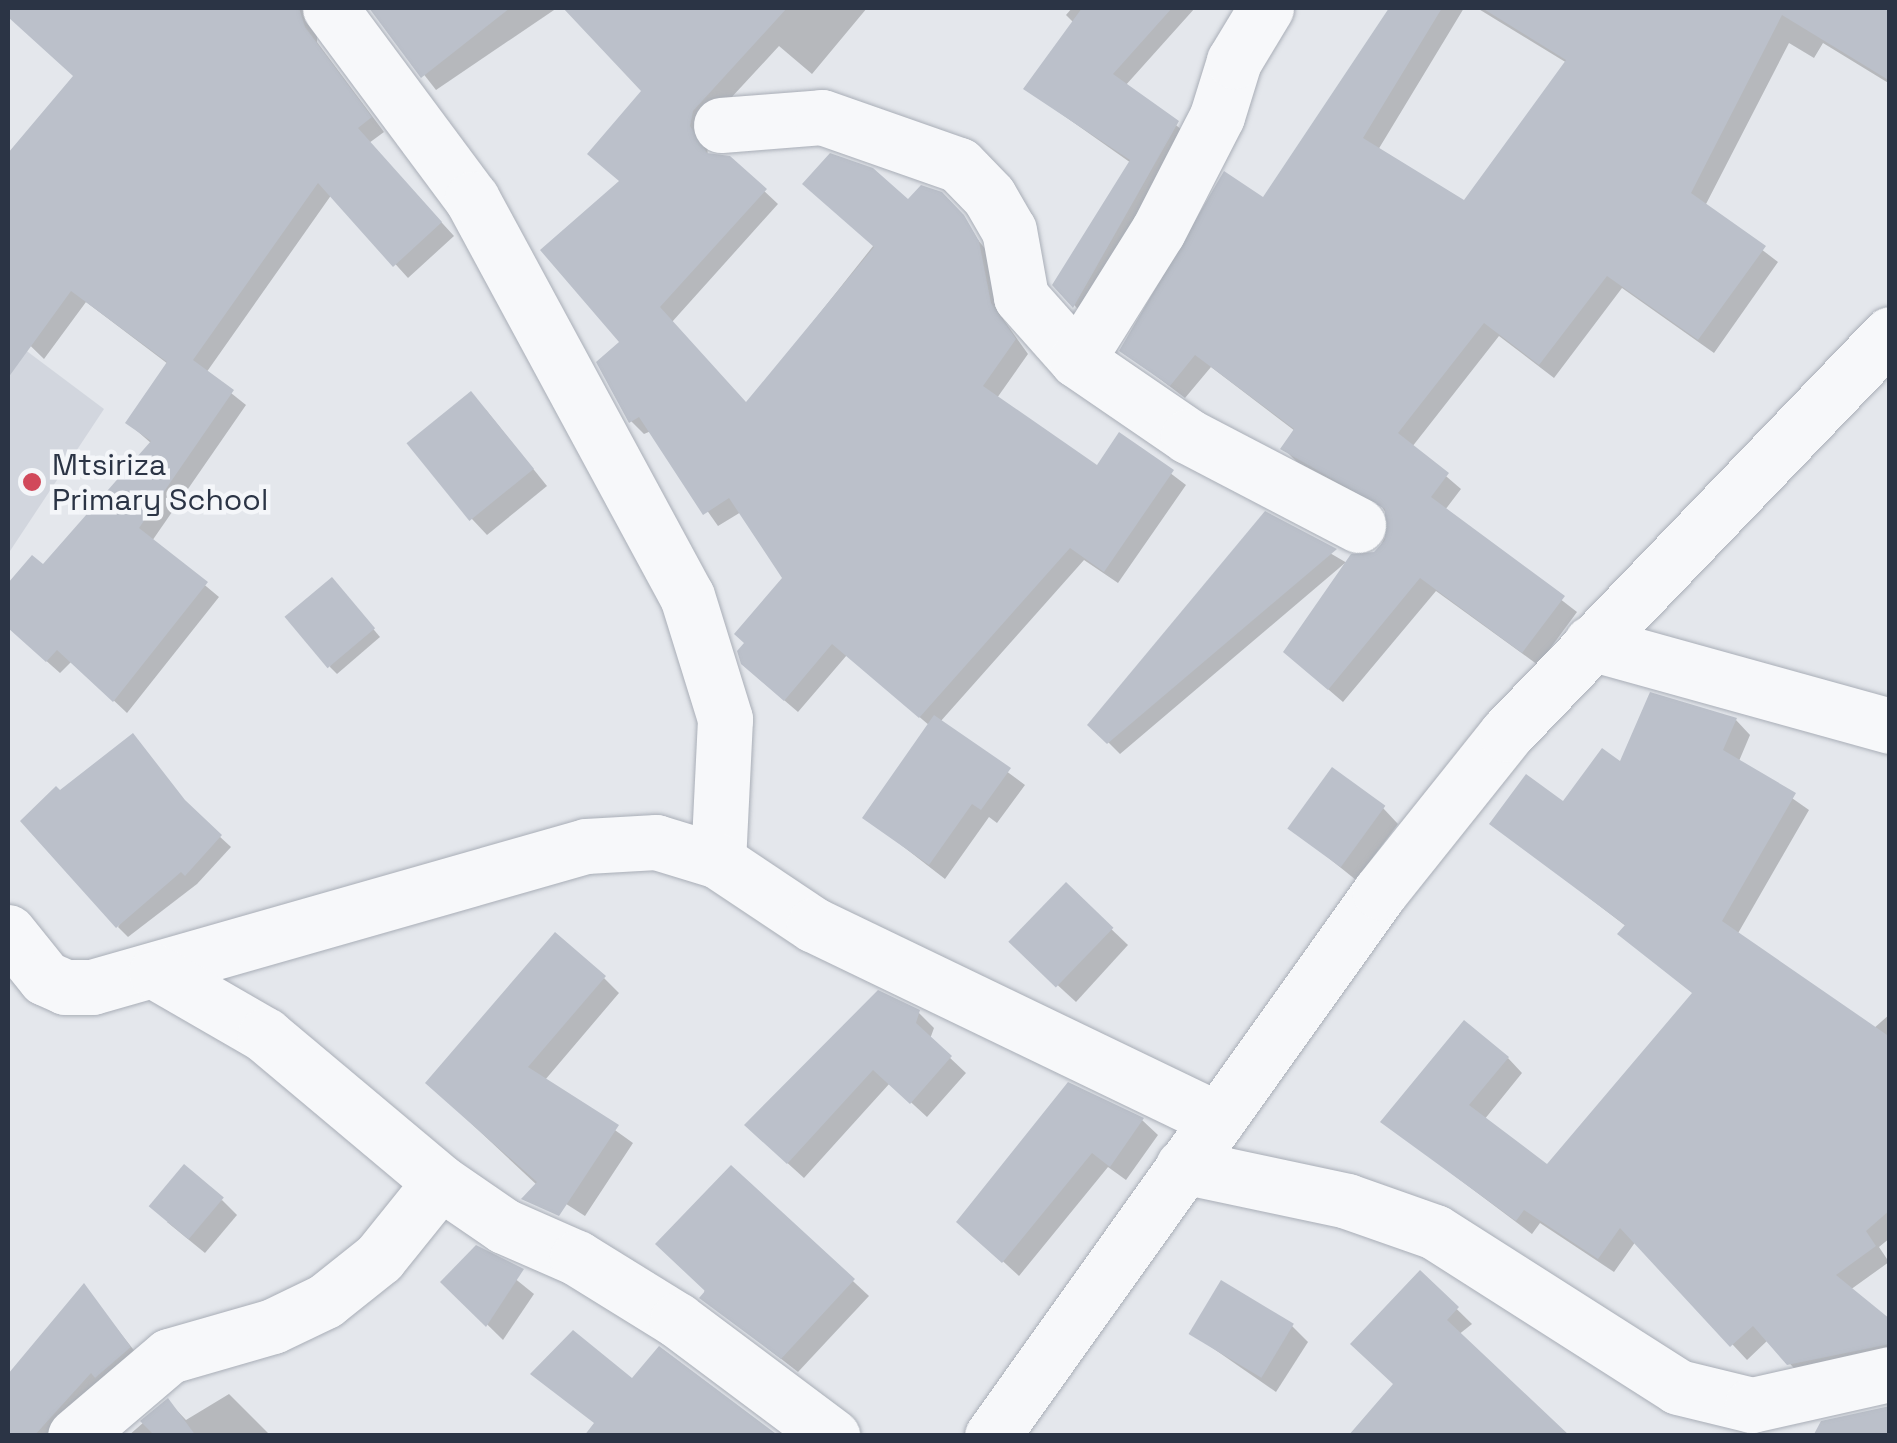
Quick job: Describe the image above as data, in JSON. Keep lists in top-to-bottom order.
{
  "places": ["Mtsiriza Primary School"]
}
